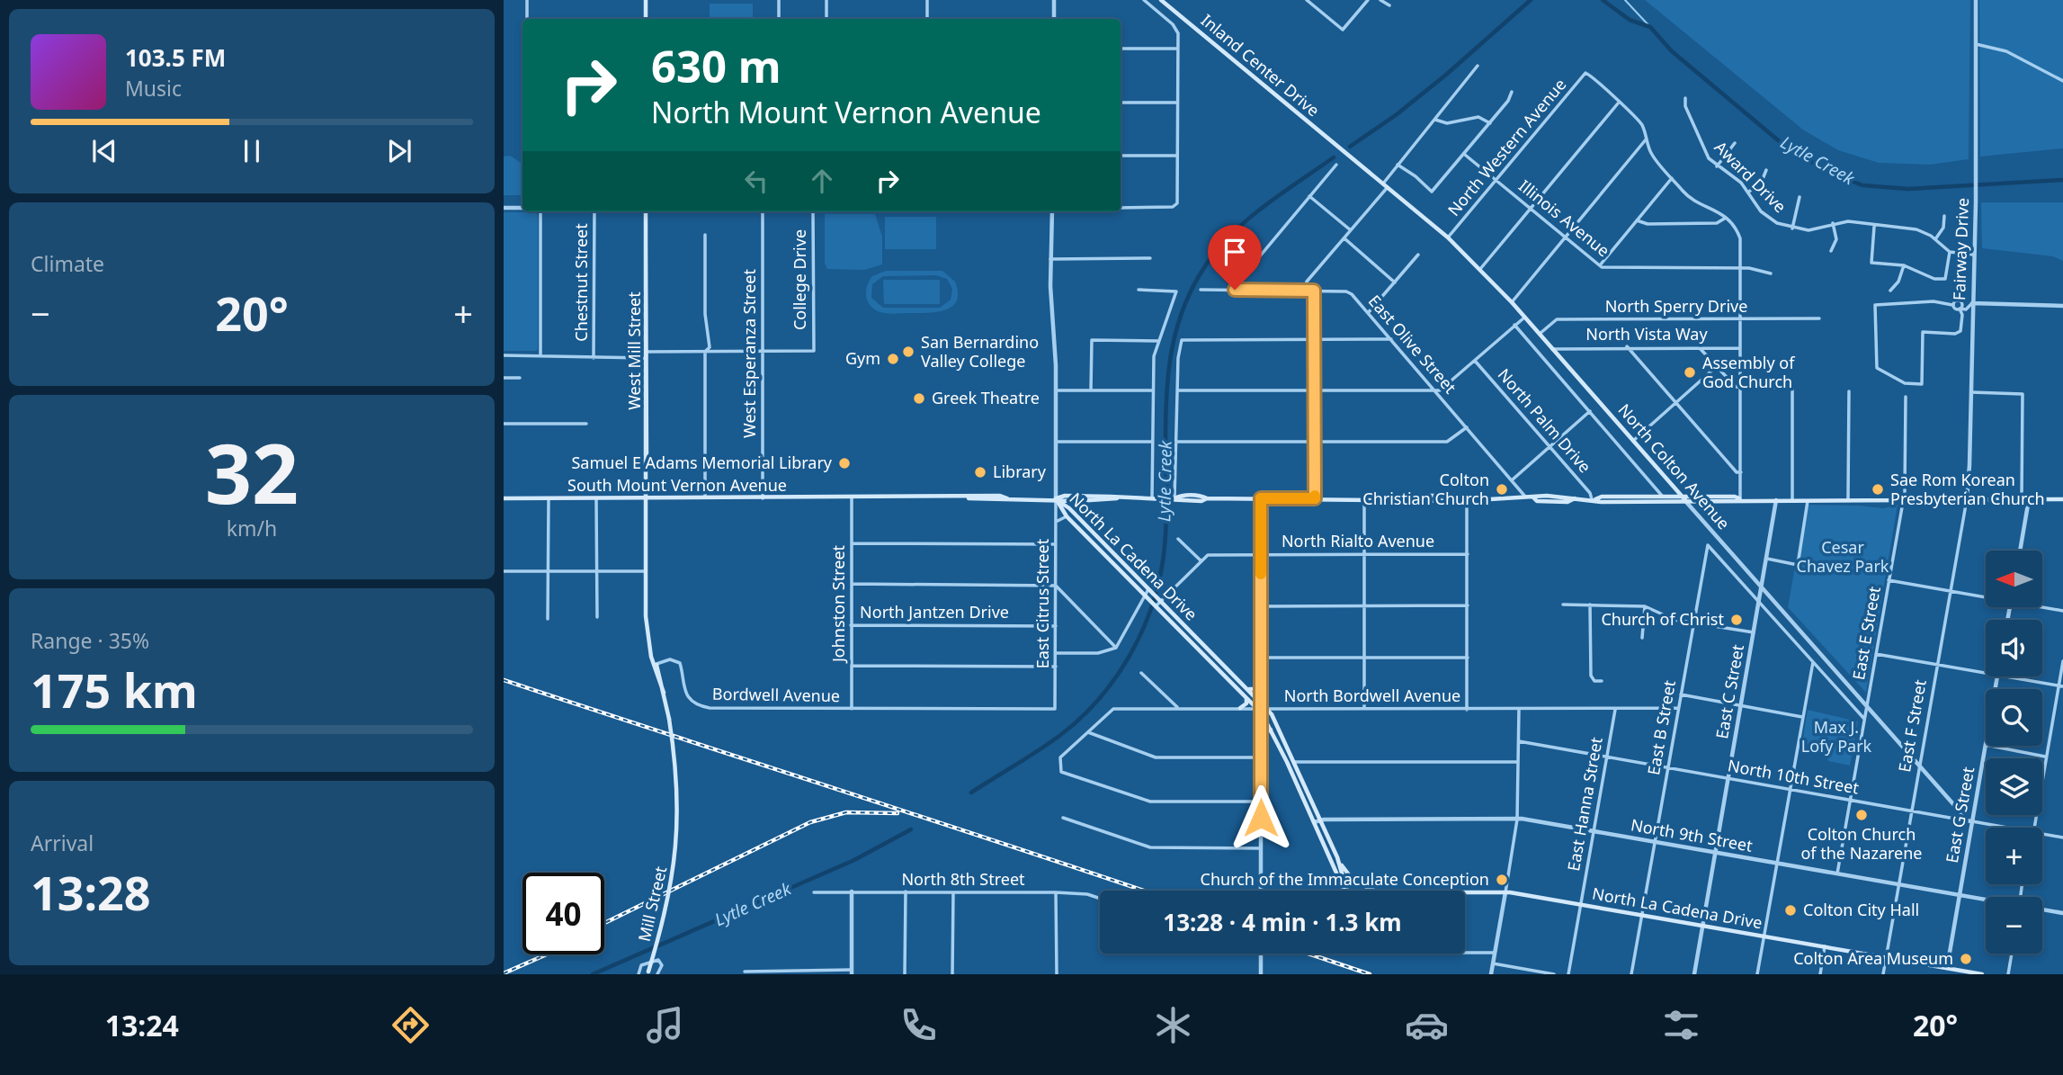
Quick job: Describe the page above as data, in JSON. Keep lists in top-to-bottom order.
{
  "streets": {
    "main road": [
      "Inland Center Drive",
      "West Mill Street",
      "North Colton Avenue",
      "South Mount Vernon Avenue",
      "North La Cadena Drive",
      "Mill Street"
    ],
    "street": [
      "North Western Avenue",
      "Award Drive",
      "Illinois Avenue",
      "Fairway Drive",
      "College Drive",
      "Chestnut Street",
      "North Sperry Drive",
      "North Vista Way",
      "East Olive Street",
      "West Esperanza Street",
      "North Palm Drive",
      "North Rialto Avenue",
      "Johnston Street",
      "East Citrus Street",
      "North Jantzen Drive",
      "East E Street",
      "East C Street",
      "Bordwell Avenue",
      "North Bordwell Avenue",
      "East F Street",
      "East B Street",
      "North 10th Street",
      "East Hanna Street",
      "East G Street",
      "North 9th Street",
      "North 8th Street"
    ]
  },
  "crossings": [
    ["Inland Center Drive", "North Colton Avenue"],
    ["North Western Avenue", "Illinois Avenue"],
    ["North Western Avenue", "North Colton Avenue"],
    ["Fairway Drive", "East F Street"],
    ["College Drive", "West Esperanza Street"],
    ["North Sperry Drive", "North Colton Avenue"],
    ["North Vista Way", "North Colton Avenue"],
    ["East Olive Street", "South Mount Vernon Avenue"],
    ["West Mill Street", "South Mount Vernon Avenue"],
    ["West Mill Street", "Bordwell Avenue"],
    ["West Mill Street", "Mill Street"],
    ["West Esperanza Street", "South Mount Vernon Avenue"],
    ["North Palm Drive", "South Mount Vernon Avenue"],
    ["North Colton Avenue", "East E Street"],
    ["North Colton Avenue", "East C Street"],
    ["North Colton Avenue", "East F Street"],
    ["North Colton Avenue", "East B Street"],
    ["North Colton Avenue", "North 10th Street"],
    ["South Mount Vernon Avenue", "North La Cadena Drive"],
    ["South Mount Vernon Avenue", "Johnston Street"],
    ["South Mount Vernon Avenue", "East Citrus Street"],
    ["North La Cadena Drive", "East Citrus Street"],
    ["North La Cadena Drive", "East C Street"],
    ["North La Cadena Drive", "North Bordwell Avenue"],
    ["North La Cadena Drive", "East F Street"],
    ["North La Cadena Drive", "East B Street"],
    ["North La Cadena Drive", "East Hanna Street"],
    ["North La Cadena Drive", "East G Street"],
    ["North La Cadena Drive", "North 9th Street"],
    ["Johnston Street", "East Citrus Street"],
    ["Johnston Street", "North Jantzen Drive"],
    ["Johnston Street", "Bordwell Avenue"],
    ["East Citrus Street", "North Jantzen Drive"],
    ["East Citrus Street", "Bordwell Avenue"],
    ["East E Street", "North 10th Street"],
    ["East E Street", "North 9th Street"],
    ["East C Street", "North 10th Street"],
    ["East C Street", "North 9th Street"],
    ["North Bordwell Avenue", "East B Street"],
    ["North Bordwell Avenue", "East Hanna Street"],
    ["East F Street", "North 10th Street"],
    ["East F Street", "North 9th Street"],
    ["East B Street", "North 10th Street"],
    ["East B Street", "North 9th Street"],
    ["North 10th Street", "East Hanna Street"],
    ["North 10th Street", "East G Street"],
    ["East Hanna Street", "North 9th Street"],
    ["East G Street", "North 9th Street"]
  ],
  "water": ["Lytle Creek"],
  "parks": ["Cesar Chavez Park", "Max J. Lofy Park"],
  "places": [
    "San Bernardino Valley College",
    "Gym",
    "Assembly of God Church",
    "Greek Theatre",
    "Samuel E Adams Memorial Library",
    "Library",
    "Colton Christian Church",
    "Sae Rom Korean Presbyterian Church",
    "Church of Christ",
    "Colton Church of the Nazarene",
    "Church of the Immaculate Conception",
    "Colton City Hall",
    "Colton Area Museum"
  ],
  "north": "left",
  "page": {
    "turn": ["630 m", "North Mount Vernon Avenue"],
    "song": ["103.5 FM", "Music"],
    "tile": [
      "Climate",
      ["32", "km/h"],
      ["Range · 35%", "175 km"],
      ["Arrival", "13:28"]
    ],
    "heat": ["−", "20°", "+"],
    "map_buttons": ["+", "−"],
    "limit": "40",
    "trip": "13:28 · 4 min · 1.3 km",
    "tabs": ["13:24", "20°"]
  }
}
